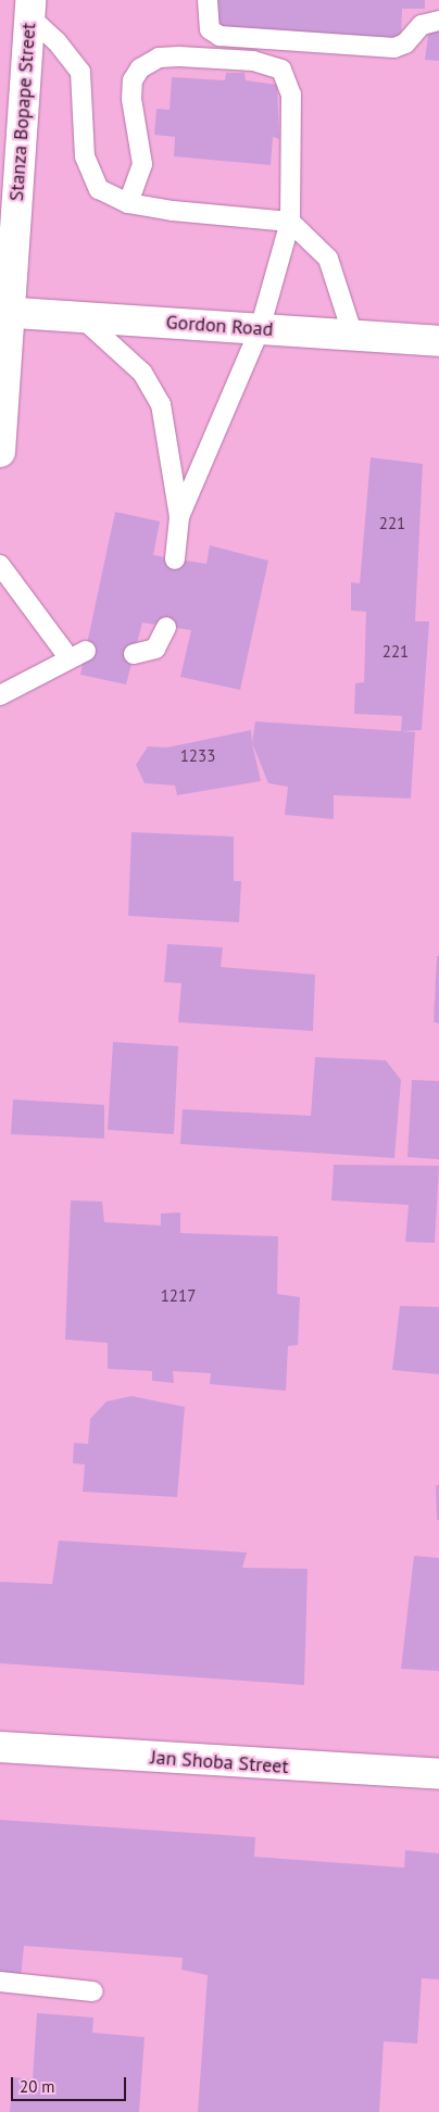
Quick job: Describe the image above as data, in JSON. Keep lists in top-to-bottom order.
{
  "streets": {
    "main road": ["Stanza Bopape Street", "Gordon Road", "Jan Shoba Street"]
  },
  "crossings": [
    ["Stanza Bopape Street", "Gordon Road"]
  ],
  "house_numbers": [
    "221",
    "221",
    "1233",
    "1217"
  ],
  "scale_bar": "20 m"
}
